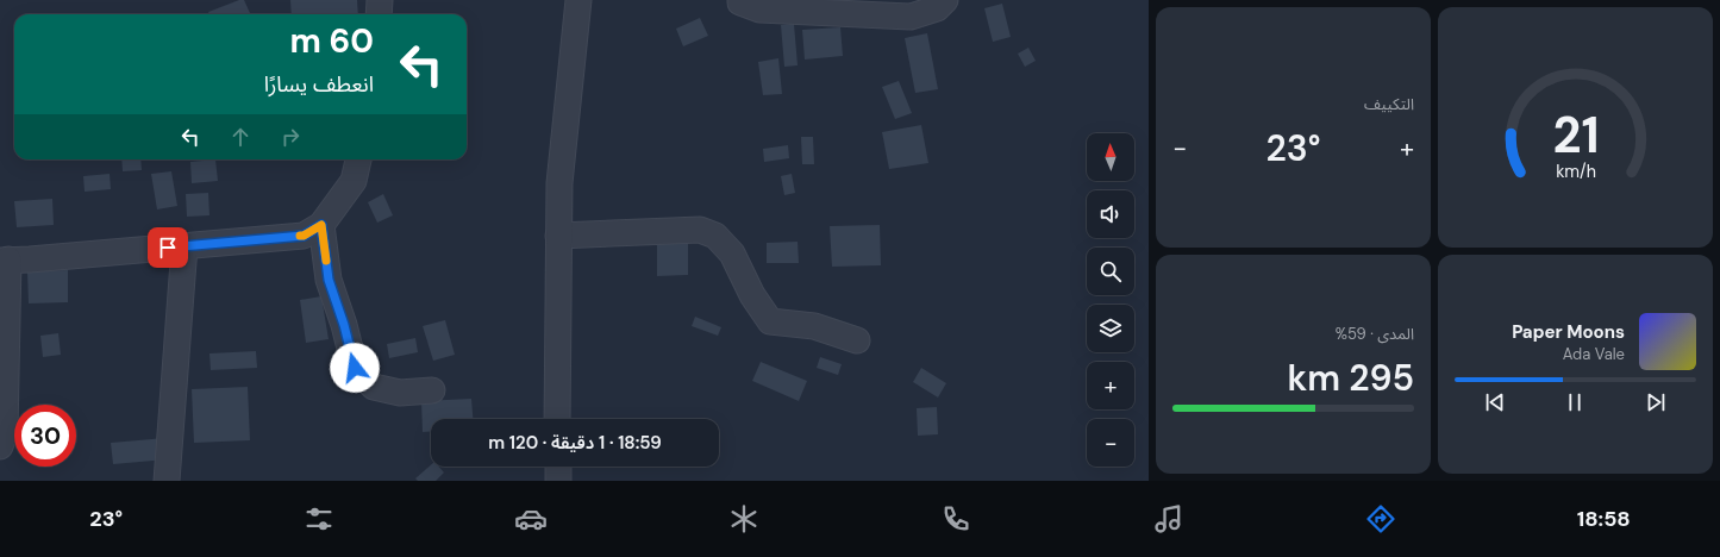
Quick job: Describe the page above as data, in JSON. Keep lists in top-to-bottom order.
{
  "north": "top",
  "page": {
    "tile": [
      "التكييف",
      ["المدى · 59%", "295 km"]
    ],
    "turn": ["60 m", "انعطف يسارًا"],
    "heat": ["−", "23°", "+"],
    "map_buttons": ["+", "−"],
    "song": ["Paper Moons", "Ada Vale"],
    "limit": "30",
    "trip": "18:59 · 1 دقيقة · 120 m",
    "tabs": ["18:58", "23°"],
    "gauge": ["21", "km/h"]
  }
}
